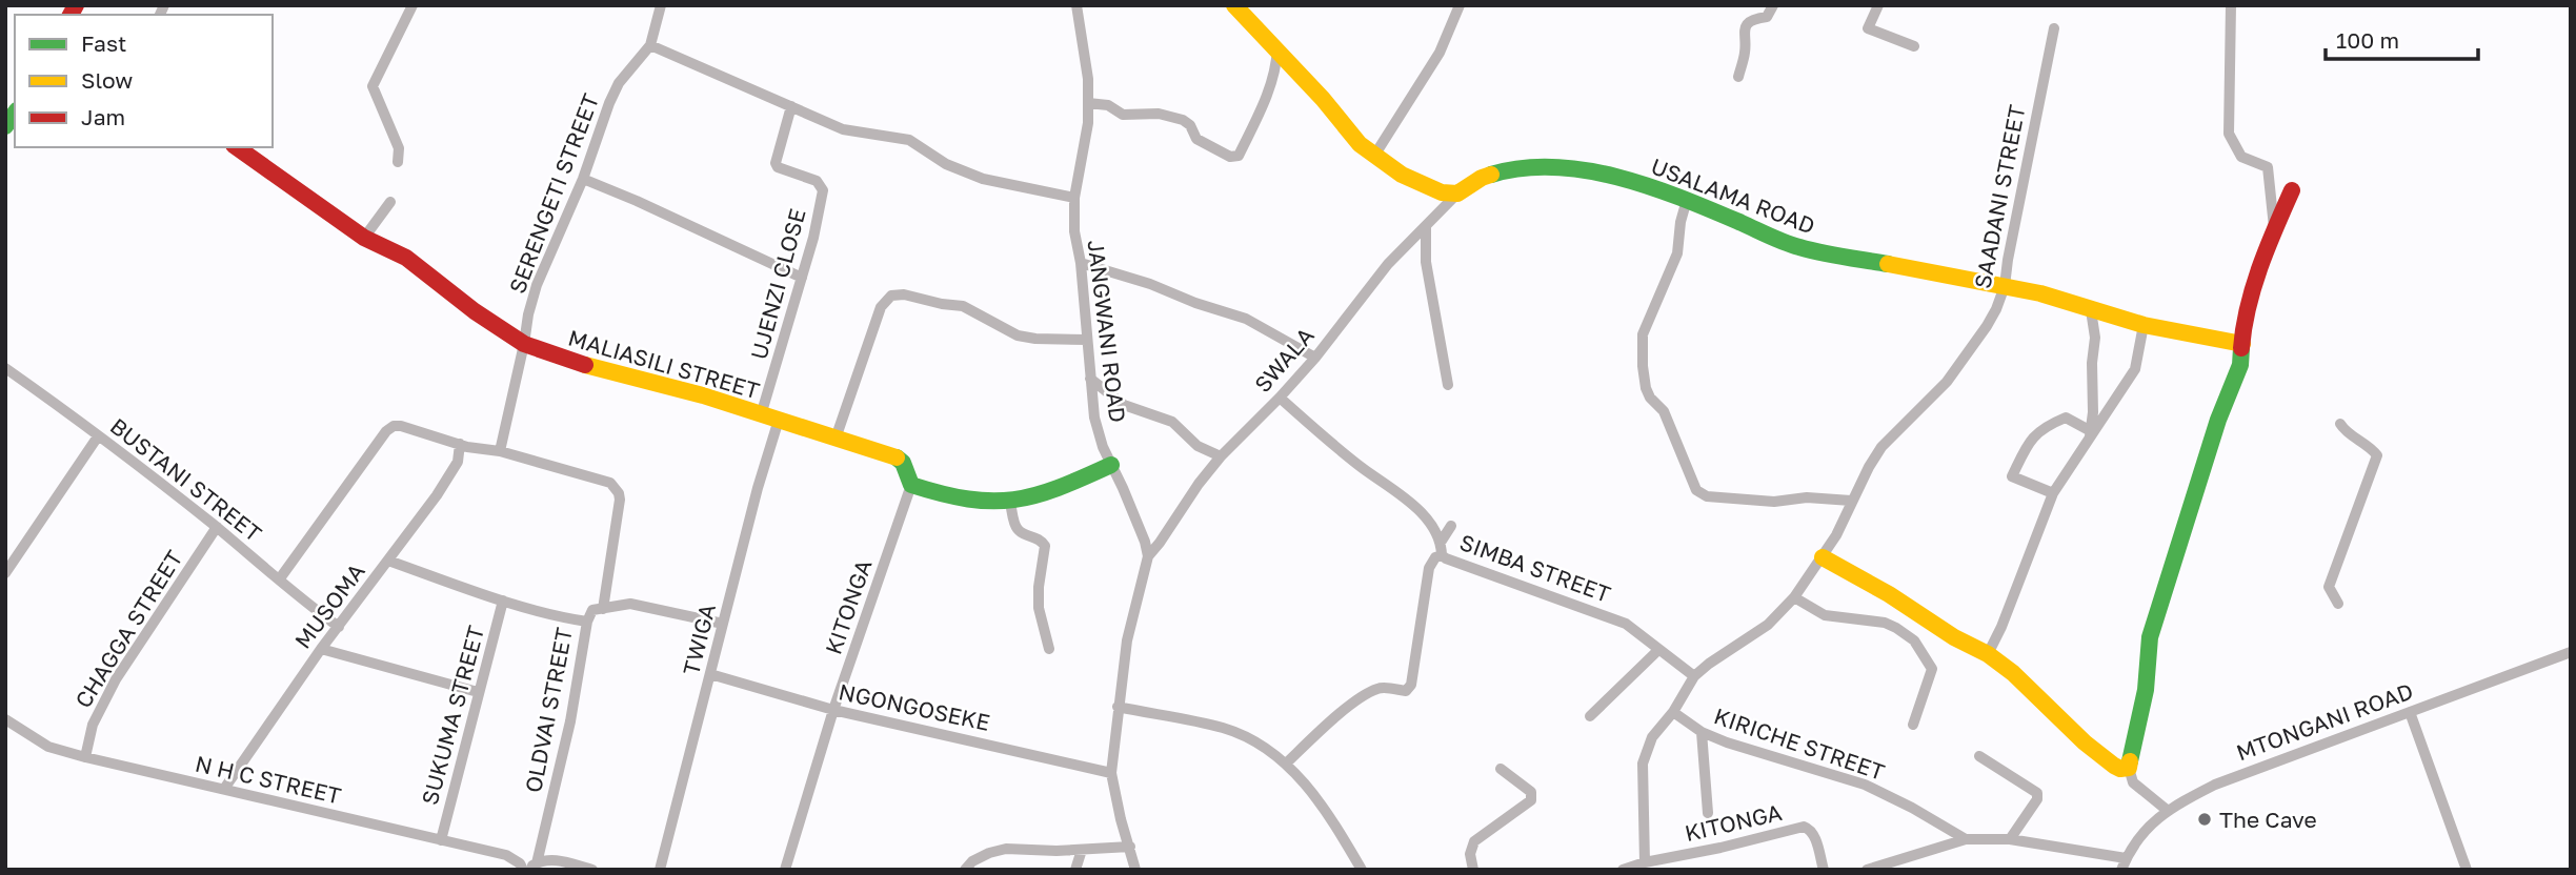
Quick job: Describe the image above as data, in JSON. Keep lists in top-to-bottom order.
{
  "streets": {
    "street": [
      "SERENGETI STREET",
      "USALAMA ROAD",
      "SAADANI STREET",
      "UJENZI CLOSE",
      "JANGWANI ROAD",
      "SWALA",
      "MALIASILI STREET",
      "BUSTANI STREET",
      "SIMBA STREET",
      "MUSOMA",
      "KITONGA",
      "CHAGGA STREET",
      "TWIGA",
      "NGONGOSEKE",
      "OLDVAI STREET",
      "SUKUMA STREET",
      "MTONGANI ROAD",
      "KIRICHE STREET",
      "N H C STREET"
    ]
  },
  "crossings": [
    ["SERENGETI STREET", "MALIASILI STREET"],
    ["USALAMA ROAD", "SAADANI STREET"],
    ["USALAMA ROAD", "SWALA"],
    ["SAADANI STREET", "SIMBA STREET"],
    ["SAADANI STREET", "KITONGA"],
    ["SAADANI STREET", "KIRICHE STREET"],
    ["UJENZI CLOSE", "MALIASILI STREET"],
    ["JANGWANI ROAD", "SWALA"],
    ["SWALA", "SIMBA STREET"],
    ["MALIASILI STREET", "KITONGA"],
    ["MALIASILI STREET", "TWIGA"],
    ["BUSTANI STREET", "MUSOMA"],
    ["BUSTANI STREET", "CHAGGA STREET"],
    ["MUSOMA", "N H C STREET"],
    ["KITONGA", "NGONGOSEKE"],
    ["CHAGGA STREET", "N H C STREET"],
    ["TWIGA", "NGONGOSEKE"],
    ["OLDVAI STREET", "N H C STREET"],
    ["SUKUMA STREET", "N H C STREET"]
  ],
  "places": ["The Cave"],
  "legend": ["Fast", "Slow", "Jam"],
  "scale_bar": "100 m"
}
